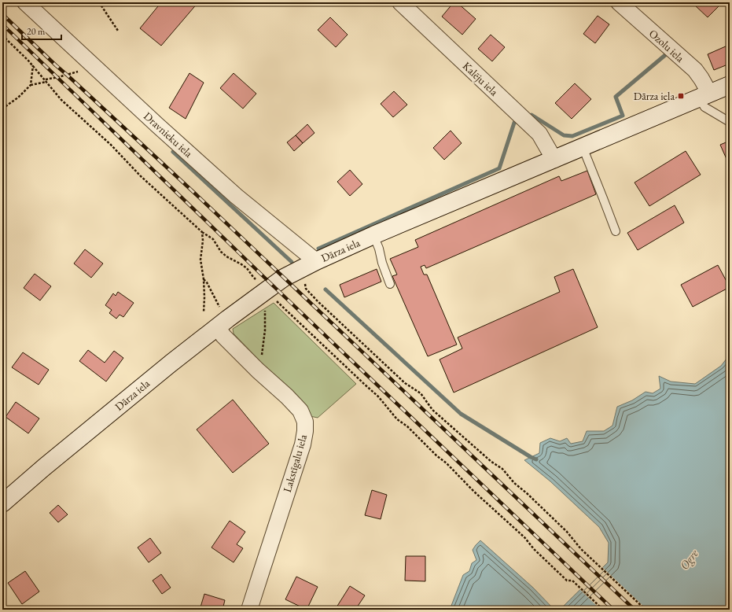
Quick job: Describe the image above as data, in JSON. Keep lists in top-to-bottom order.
{
  "streets": {
    "street": [
      "Ozolu iela",
      "Kalēju iela",
      "Dravnieku iela",
      "Dārza iela",
      "Lakstīgalu iela"
    ]
  },
  "crossings": [
    ["Ozolu iela", "Dārza iela"],
    ["Kalēju iela", "Dārza iela"],
    ["Dravnieku iela", "Dārza iela"],
    ["Dārza iela", "Lakstīgalu iela"]
  ],
  "water": ["Ogre"],
  "places": {
    "transit": ["Dārza iela"]
  },
  "scale_bar": "20 m"
}
